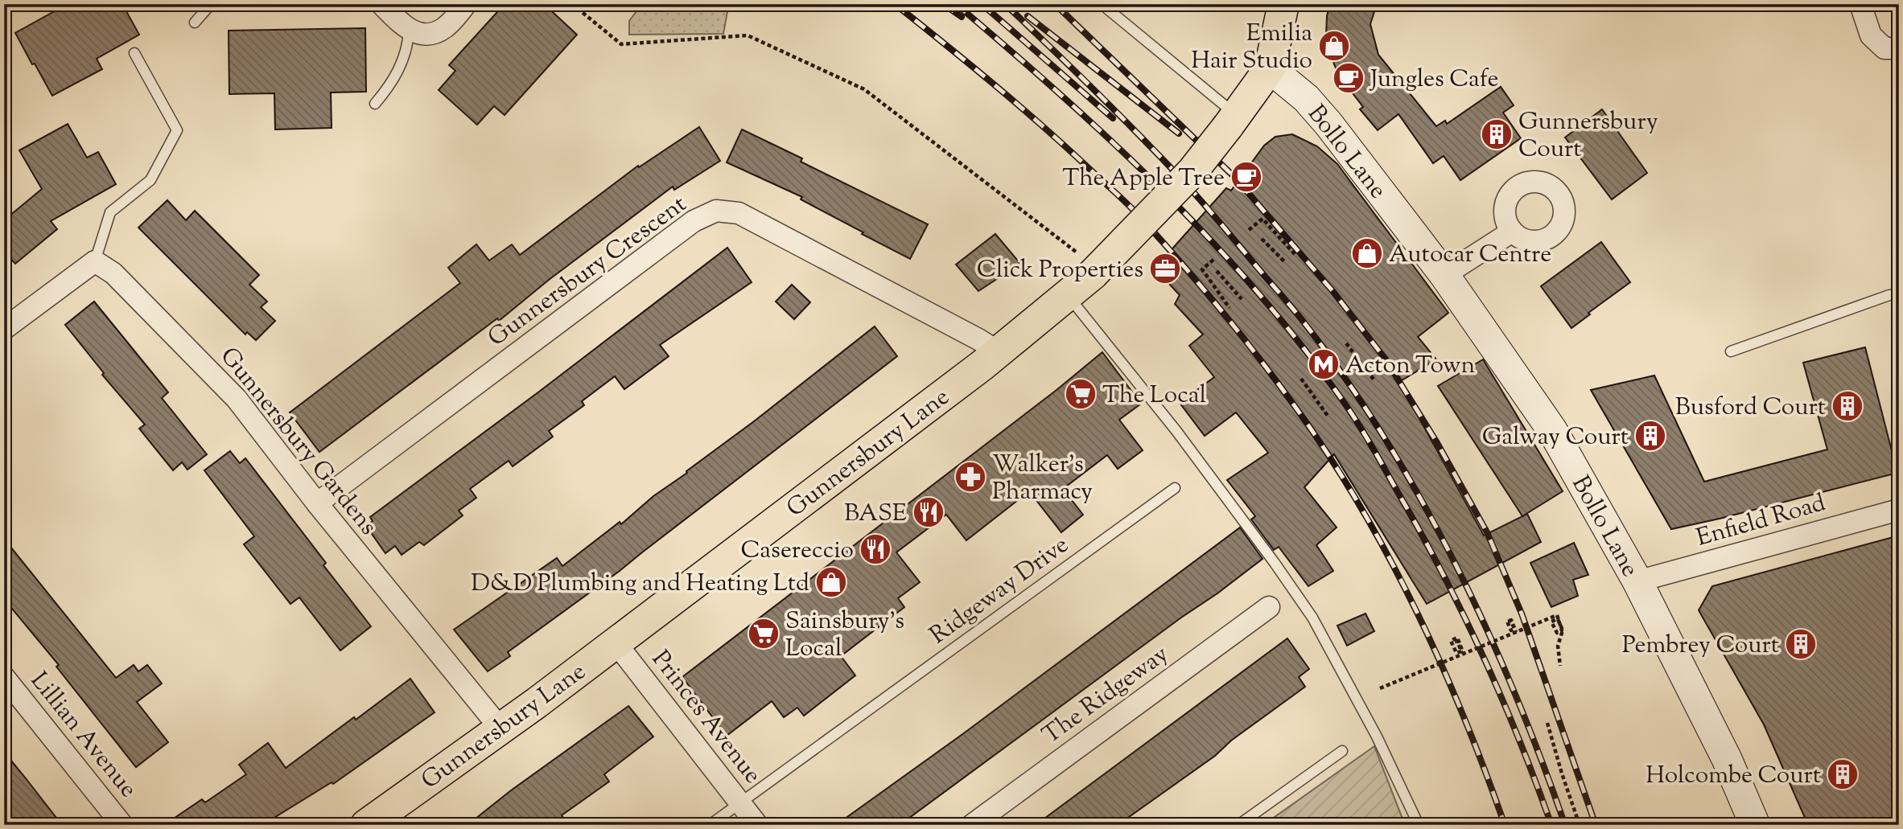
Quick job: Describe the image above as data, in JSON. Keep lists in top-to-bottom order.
{
  "streets": {
    "main road": ["Gunnersbury Lane"],
    "street": [
      "Bollo Lane",
      "Gunnersbury Crescent",
      "Gunnersbury Gardens",
      "Enfield Road",
      "The Ridgeway",
      "Princes Avenue",
      "Lillian Avenue"
    ],
    "lane": ["Ridgeway Drive"]
  },
  "crossings": [
    ["Bollo Lane", "Gunnersbury Lane"],
    ["Bollo Lane", "Enfield Road"],
    ["Gunnersbury Crescent", "Gunnersbury Gardens"],
    ["Gunnersbury Crescent", "Gunnersbury Lane"],
    ["Gunnersbury Gardens", "Gunnersbury Lane"],
    ["Gunnersbury Lane", "Princes Avenue"],
    ["Ridgeway Drive", "Princes Avenue"]
  ],
  "places": {
    "shop": ["Emilia Hair Studio", "Autocar Centre", "D&D Plumbing and Heating Ltd"],
    "cafe": ["Jungles Cafe", "The Apple Tree"],
    "building": [
      "Gunnersbury Court",
      "Busford Court",
      "Galway Court",
      "Pembrey Court",
      "Holcombe Court"
    ],
    "office": ["Click Properties"],
    "metro station": ["Acton Town"],
    "supermarket": ["The Local", "Sainsbury's Local"],
    "pharmacy": ["Walker's Pharmacy"],
    "restaurant": ["BASE", "Casereccio"]
  }
}
